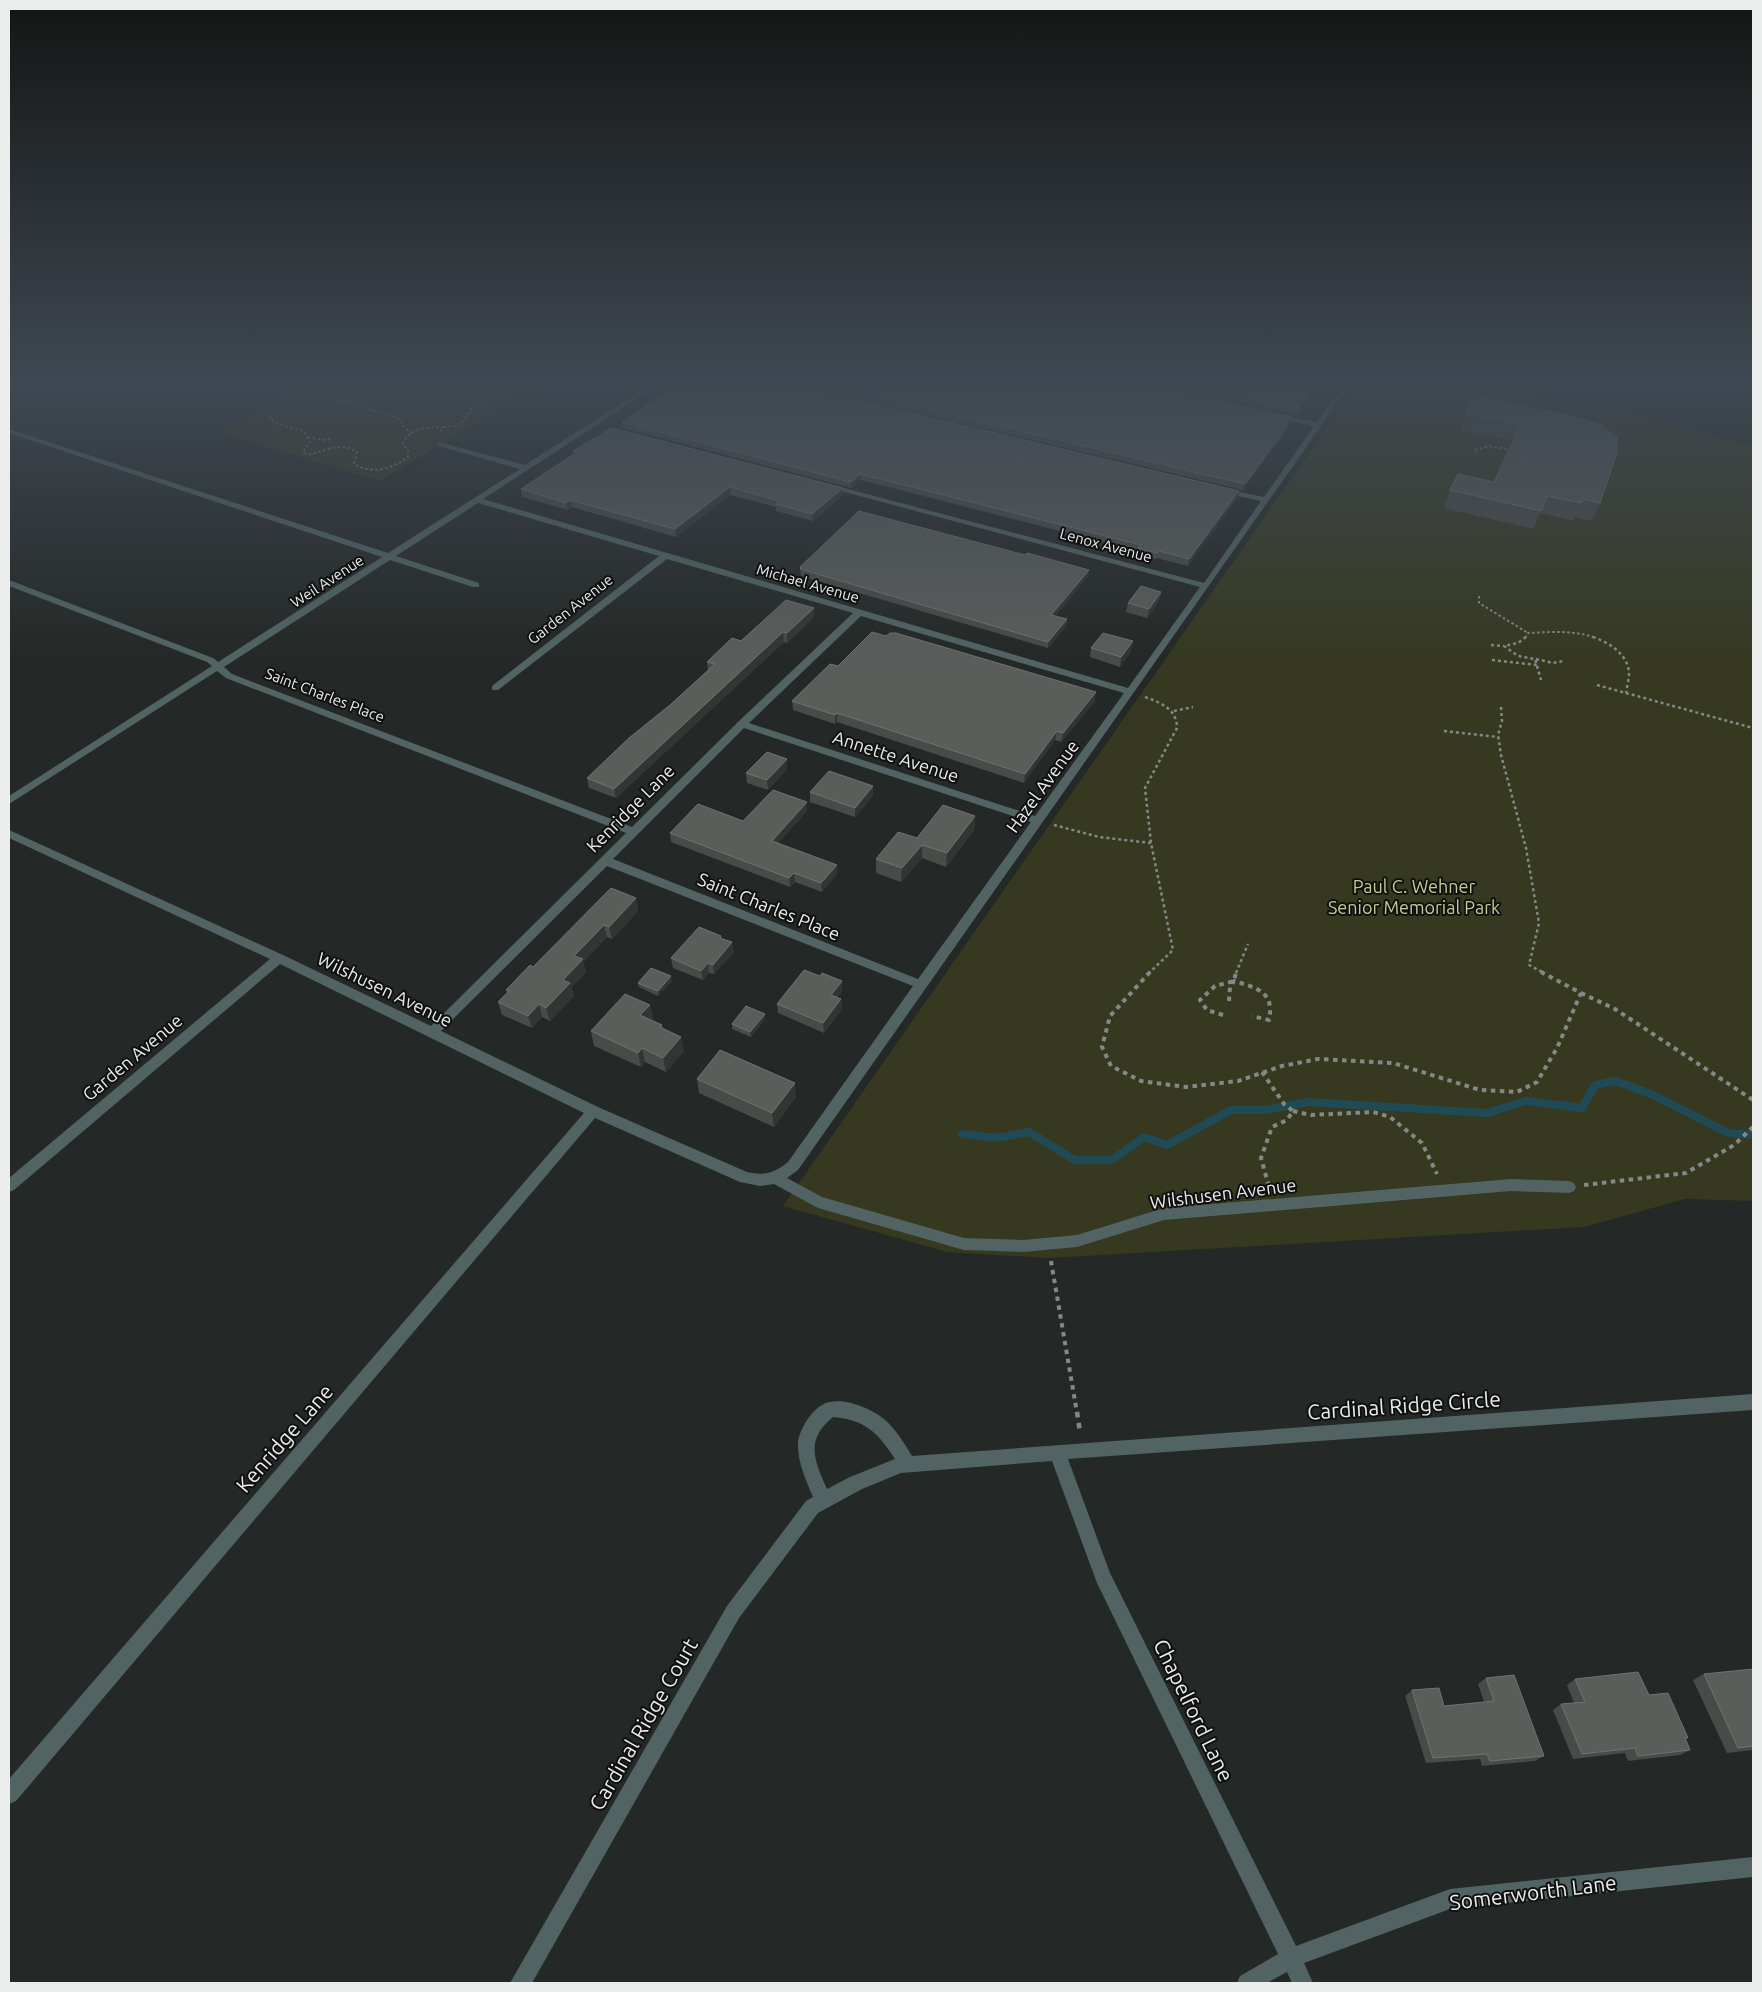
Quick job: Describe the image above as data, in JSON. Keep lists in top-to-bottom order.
{
  "streets": {
    "street": [
      "Lenox Avenue",
      "Weil Avenue",
      "Michael Avenue",
      "Garden Avenue",
      "Saint Charles Place",
      "Annette Avenue",
      "Hazel Avenue",
      "Kenridge Lane",
      "Wilshusen Avenue",
      "Cardinal Ridge Circle",
      "Chapelford Lane",
      "Cardinal Ridge Court",
      "Somerworth Lane"
    ]
  },
  "crossings": [
    ["Lenox Avenue", "Hazel Avenue"],
    ["Weil Avenue", "Michael Avenue"],
    ["Weil Avenue", "Saint Charles Place"],
    ["Michael Avenue", "Garden Avenue"],
    ["Michael Avenue", "Hazel Avenue"],
    ["Michael Avenue", "Kenridge Lane"],
    ["Garden Avenue", "Wilshusen Avenue"],
    ["Saint Charles Place", "Hazel Avenue"],
    ["Saint Charles Place", "Kenridge Lane"],
    ["Annette Avenue", "Hazel Avenue"],
    ["Annette Avenue", "Kenridge Lane"],
    ["Hazel Avenue", "Wilshusen Avenue"],
    ["Kenridge Lane", "Wilshusen Avenue"],
    ["Cardinal Ridge Circle", "Chapelford Lane"],
    ["Cardinal Ridge Circle", "Cardinal Ridge Court"],
    ["Chapelford Lane", "Cardinal Ridge Court"],
    ["Chapelford Lane", "Somerworth Lane"]
  ],
  "parks": ["Paul C. Wehner Senior Memorial Park"]
}
